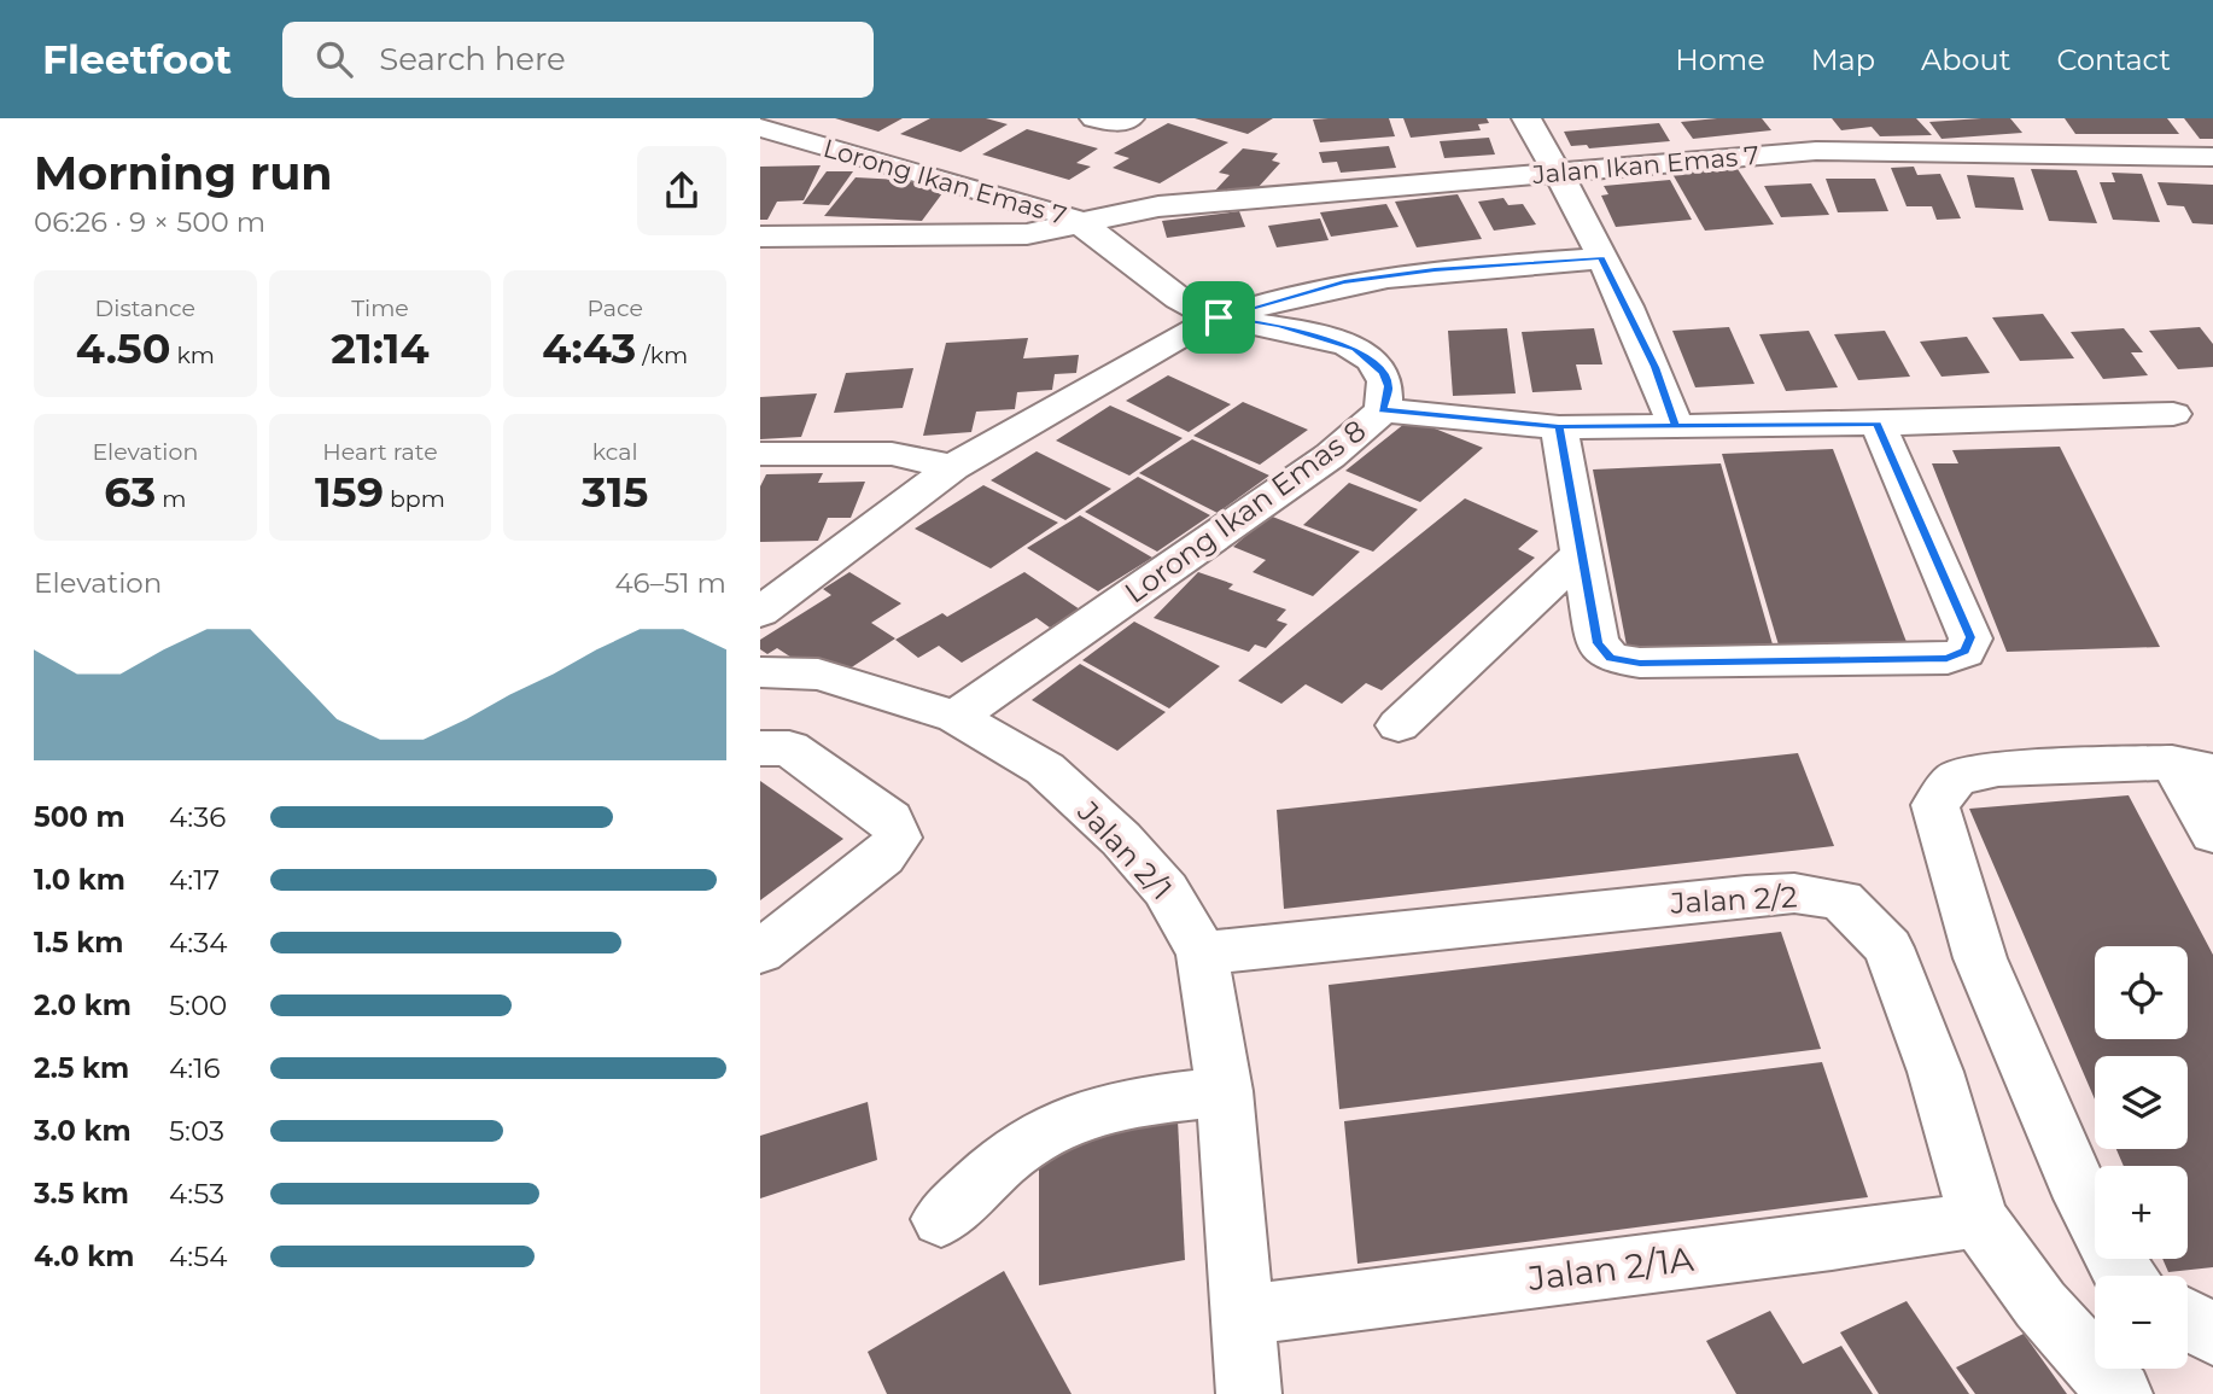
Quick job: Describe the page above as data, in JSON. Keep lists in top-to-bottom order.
{
  "streets": {
    "street": [
      "Jalan Ikan Emas 7",
      "Lorong Ikan Emas 7",
      "Lorong Ikan Emas 8",
      "Jalan 2/1",
      "Jalan 2/2",
      "Jalan 2/1A"
    ]
  },
  "crossings": [
    ["Jalan Ikan Emas 7", "Lorong Ikan Emas 7"],
    ["Lorong Ikan Emas 8", "Jalan 2/1"],
    ["Jalan 2/1", "Jalan 2/2"],
    ["Jalan 2/1", "Jalan 2/1A"],
    ["Jalan 2/2", "Jalan 2/1A"]
  ],
  "page": {
    "header": "Fleetfoot",
    "search": "Search here",
    "nav": [
      "Home",
      "Map",
      "About",
      "Contact"
    ],
    "heading": ["Morning run", "06:26 · 9 × 500 m"],
    "stats": [
      ["Distance", "4.50 km"],
      ["Time", "21:14"],
      ["Pace", "4:43 /km"],
      ["Elevation", "63 m"],
      ["Heart rate", "159 bpm"],
      ["kcal", "315"]
    ],
    "chart": ["Elevation", "46–51 m"],
    "list": [
      {
        "name": "500 m",
        "note": "4:36"
      },
      {
        "name": "1.0 km",
        "note": "4:17"
      },
      {
        "name": "1.5 km",
        "note": "4:34"
      },
      {
        "name": "2.0 km",
        "note": "5:00"
      },
      {
        "name": "2.5 km",
        "note": "4:16"
      },
      {
        "name": "3.0 km",
        "note": "5:03"
      },
      {
        "name": "3.5 km",
        "note": "4:53"
      },
      {
        "name": "4.0 km",
        "note": "4:54"
      }
    ],
    "map_buttons": ["+", "−"]
  }
}
